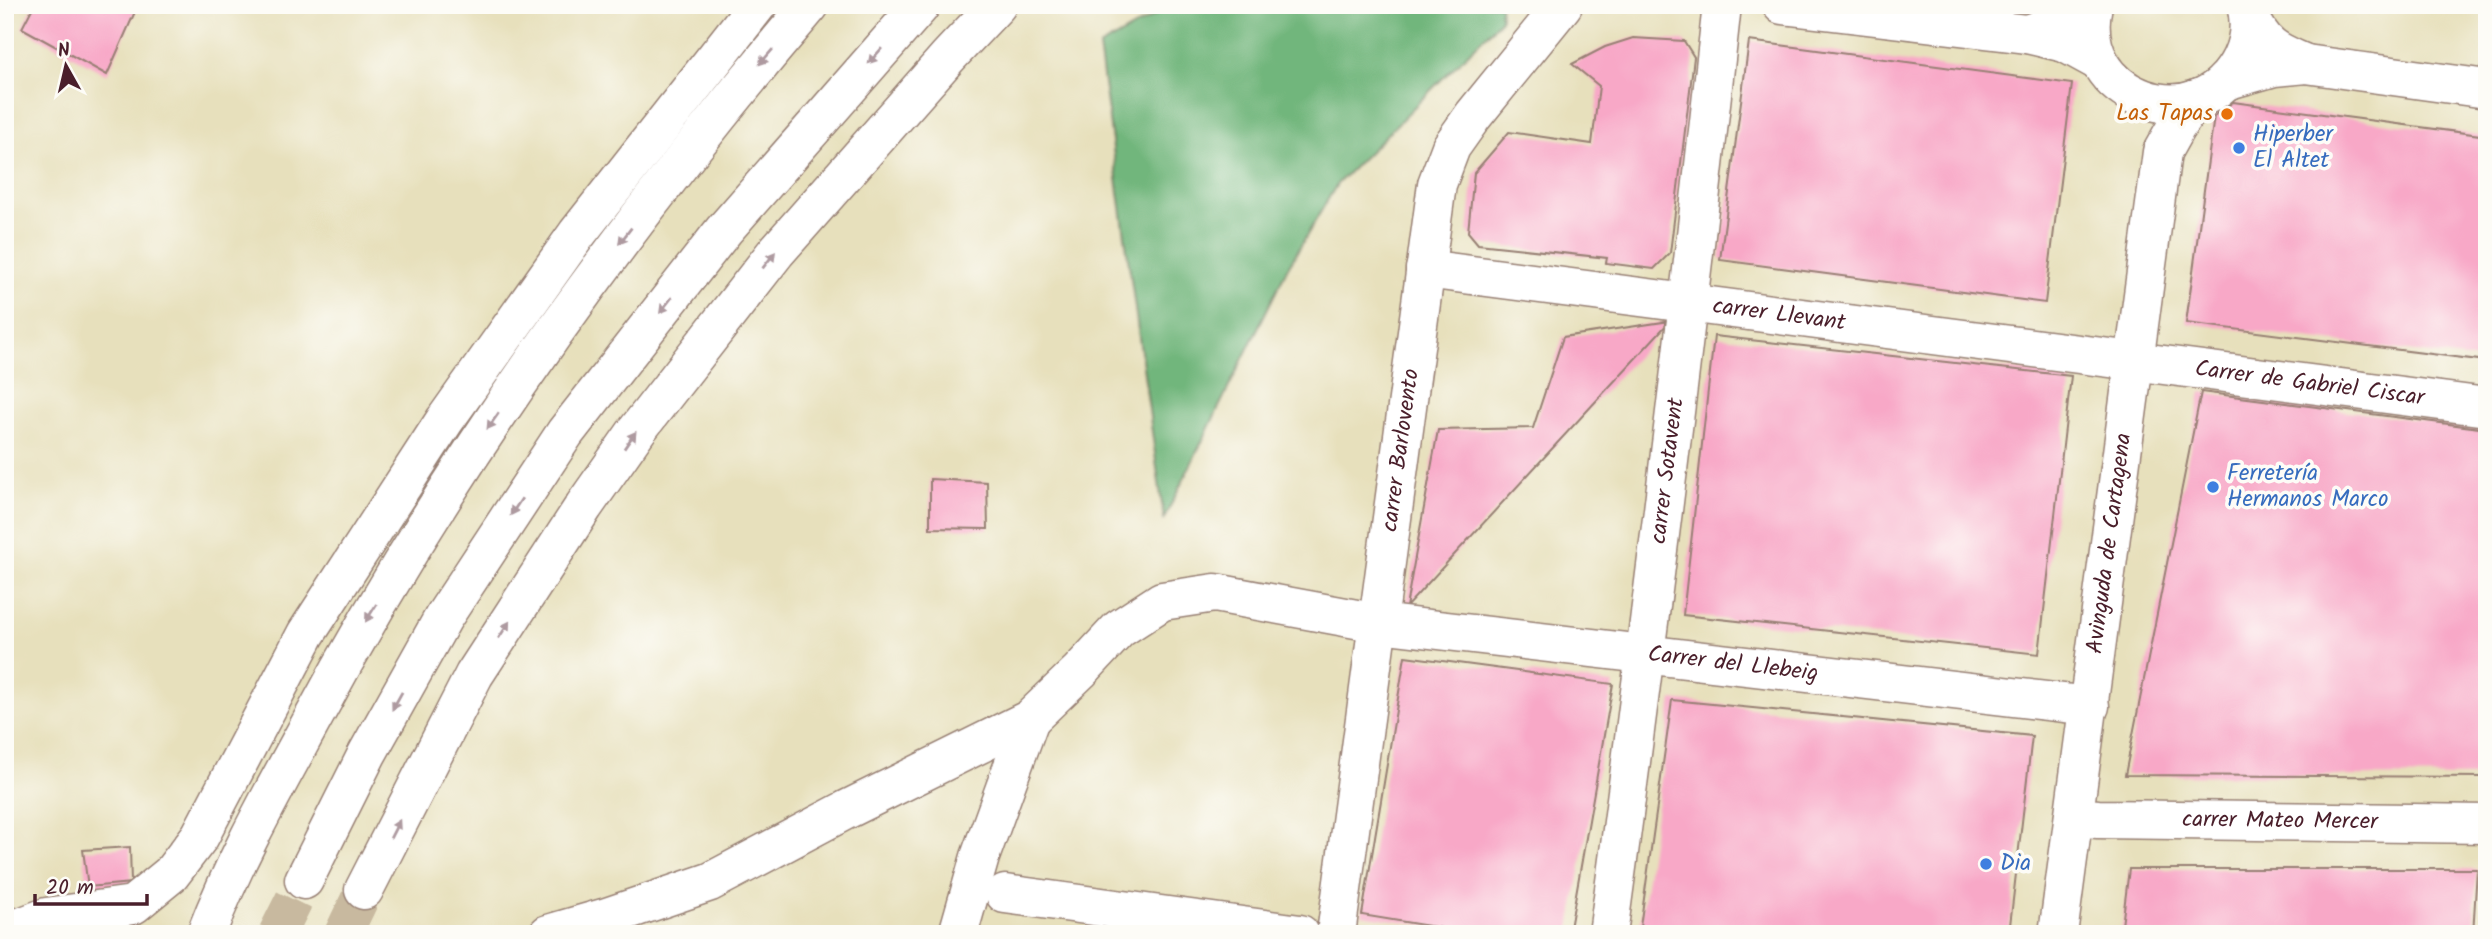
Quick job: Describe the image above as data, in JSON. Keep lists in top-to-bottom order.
{
  "streets": {
    "main road": [
      "carrer Llevant",
      "Carrer de Gabriel Ciscar",
      "carrer Barlovento",
      "carrer Sotavent",
      "Avinguda de Cartagena",
      "Carrer del Llebeig",
      "carrer Mateo Mercer"
    ]
  },
  "crossings": [
    ["carrer Llevant", "Carrer de Gabriel Ciscar"],
    ["carrer Llevant", "carrer Barlovento"],
    ["carrer Llevant", "carrer Sotavent"],
    ["carrer Llevant", "Avinguda de Cartagena"],
    ["Carrer de Gabriel Ciscar", "Avinguda de Cartagena"],
    ["carrer Barlovento", "Carrer del Llebeig"],
    ["carrer Sotavent", "Carrer del Llebeig"],
    ["Avinguda de Cartagena", "Carrer del Llebeig"],
    ["Avinguda de Cartagena", "carrer Mateo Mercer"]
  ],
  "places": [
    "Las Tapas",
    "Hiperber El Altet",
    "Ferretería Hermanos Marco",
    "Dia"
  ],
  "scale_bar": "20 m",
  "north": "top"
}
